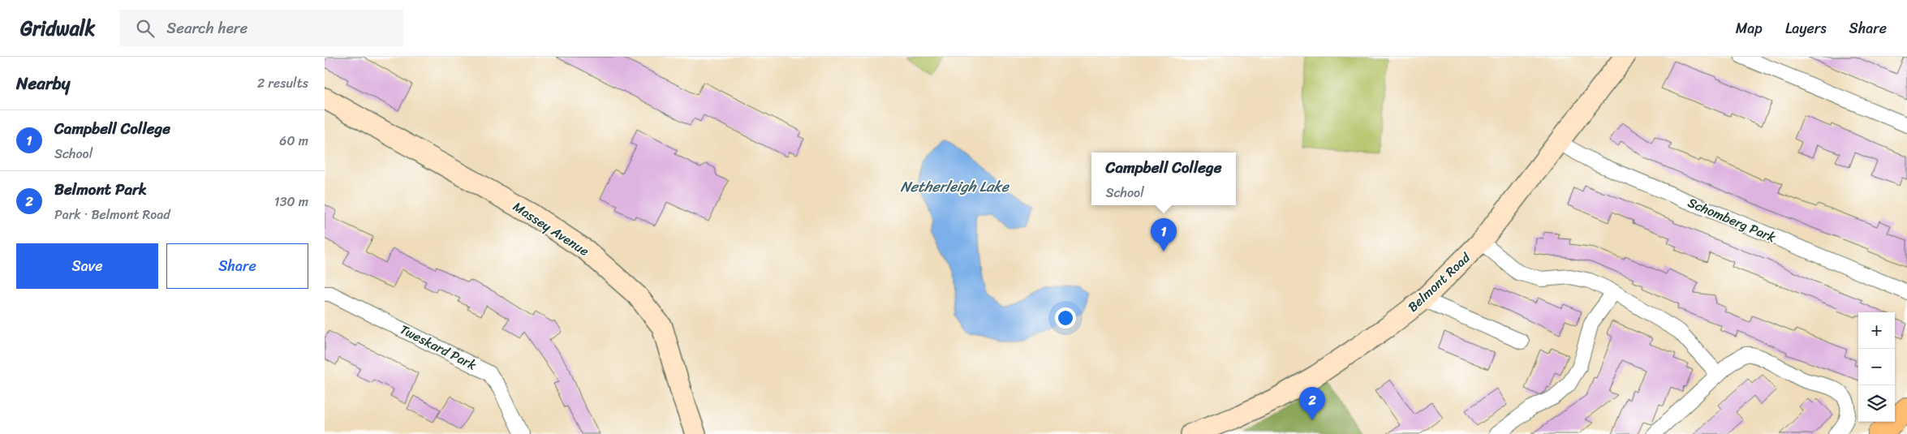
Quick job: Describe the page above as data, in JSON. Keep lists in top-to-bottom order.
{
  "streets": {
    "main road": ["Massey Avenue", "Belmont Road"],
    "street": ["Schomberg Park", "Tweskard Park"]
  },
  "crossings": [
    ["Schomberg Park", "Belmont Road"]
  ],
  "water": ["Netherleigh Lake"],
  "page": {
    "header": "Gridwalk",
    "search": "Search here",
    "nav": ["Map", "Layers", "Share"],
    "heading": ["Nearby", "2 results"],
    "list": [
      {
        "mark": "1",
        "name": "Campbell College",
        "note": "School",
        "value": "60 m"
      },
      {
        "mark": "2",
        "name": "Belmont Park",
        "note": "Park · Belmont Road",
        "value": "130 m"
      }
    ],
    "popup": ["Campbell College", "School"],
    "pins": ["1", "2"],
    "buttons": ["Save", "Share"],
    "map_buttons": ["+", "−"]
  }
}
